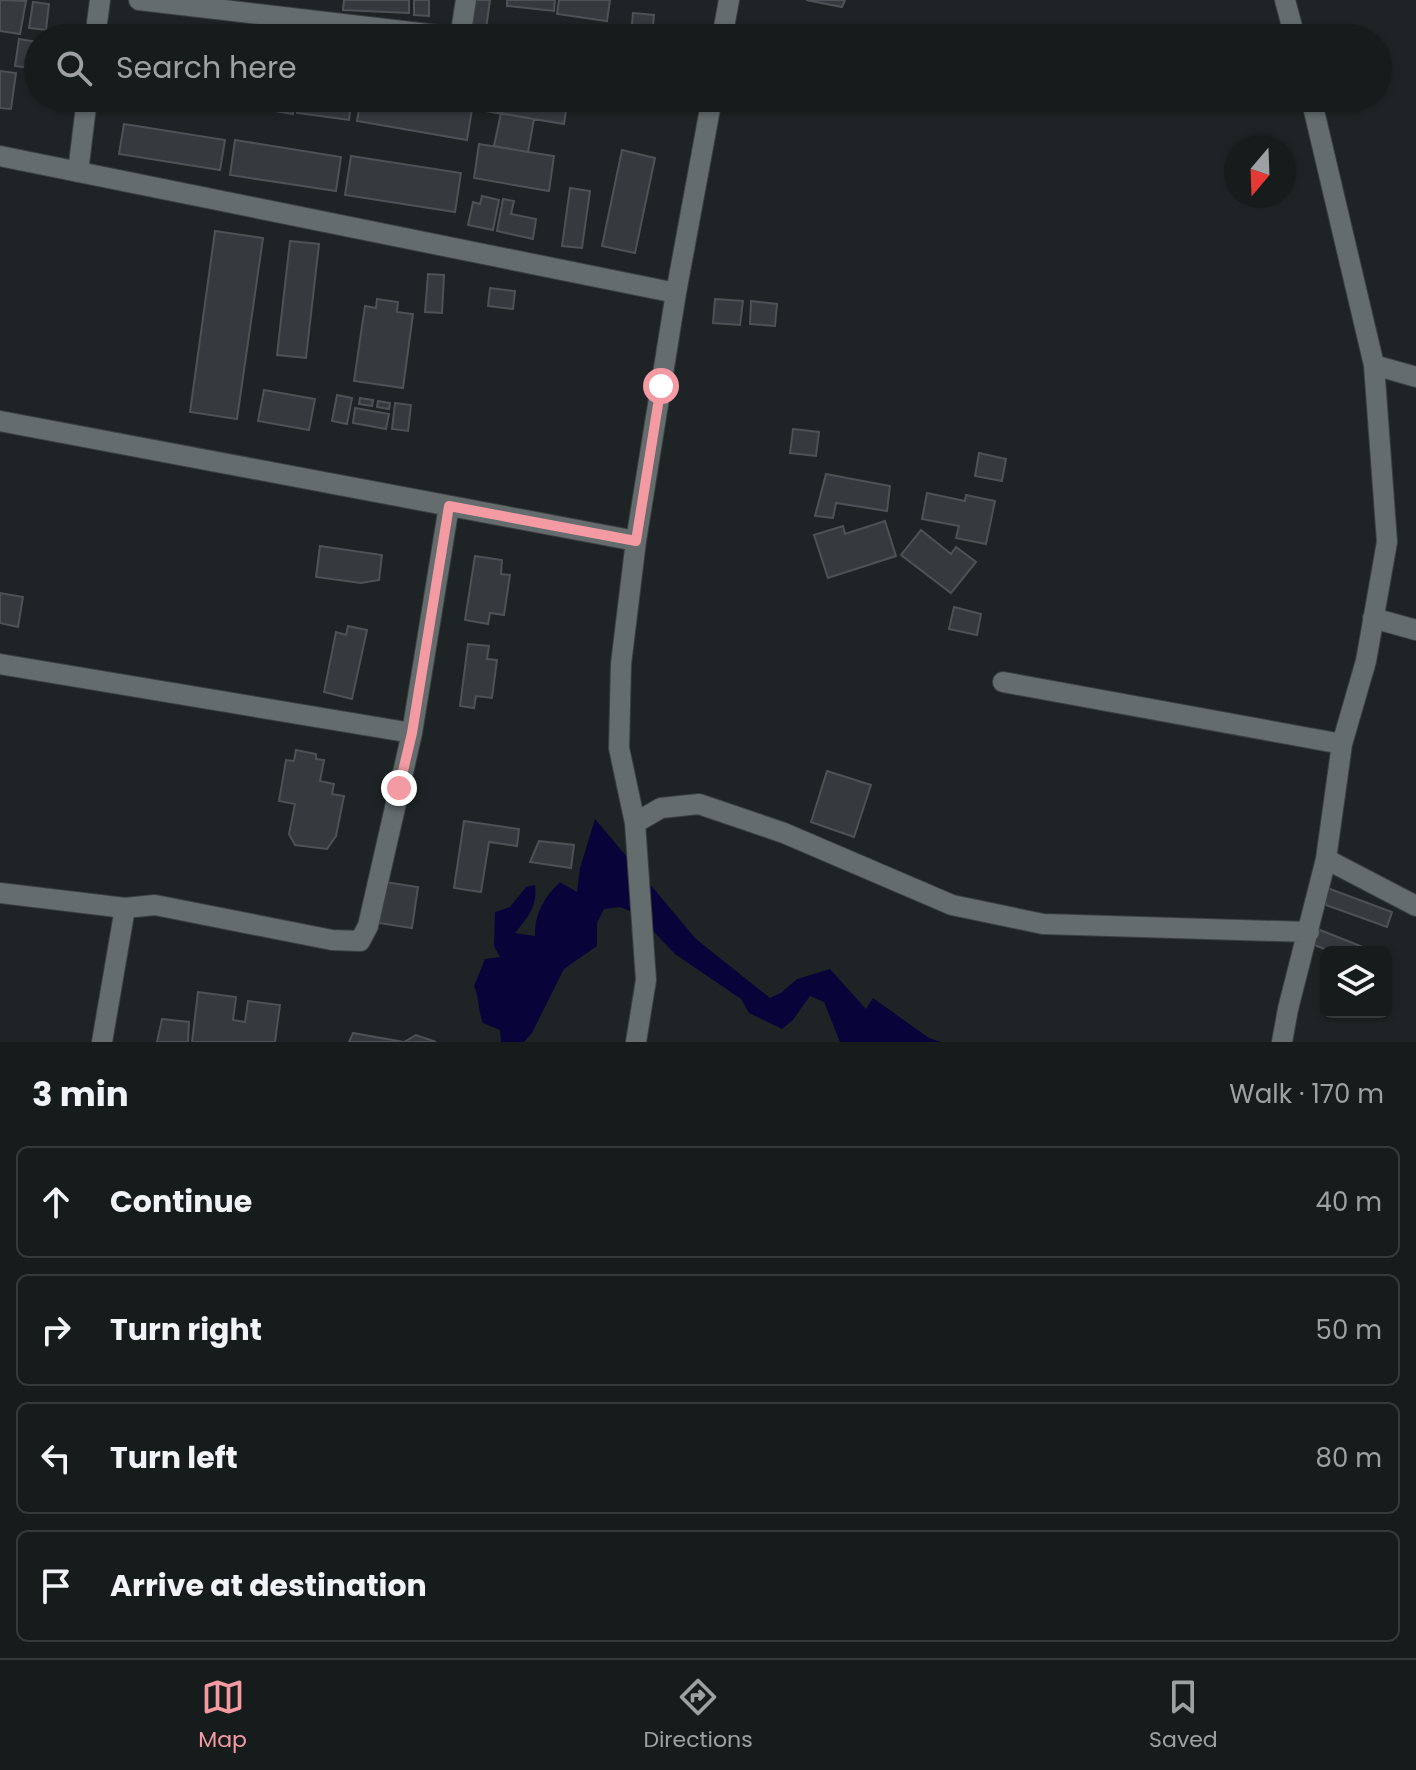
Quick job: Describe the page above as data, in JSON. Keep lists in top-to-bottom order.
{
  "north": "bottom",
  "page": {
    "search": "Search here",
    "heading": ["3 min", "Walk · 170 m"],
    "list": [
      ["Continue", "40 m"],
      ["Turn right", "50 m"],
      ["Turn left", "80 m"],
      "Arrive at destination"
    ],
    "nav": ["Map", "Directions", "Saved"]
  }
}
